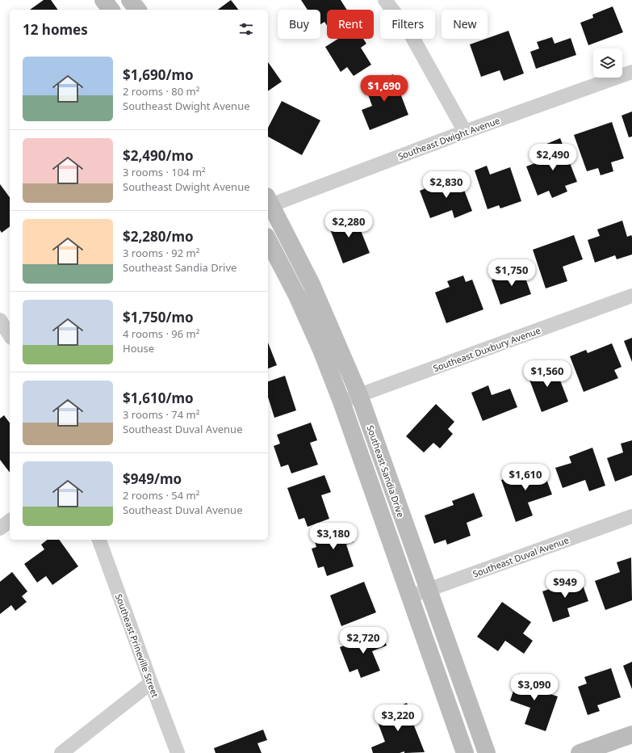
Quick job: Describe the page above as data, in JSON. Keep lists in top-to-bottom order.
{
  "streets": {
    "street": [
      "Southeast Dwight Avenue",
      "Southeast Duxbury Avenue",
      "Southeast Sandia Drive",
      "Southeast Duval Avenue",
      "Southeast Prineville Street"
    ]
  },
  "crossings": [
    ["Southeast Dwight Avenue", "Southeast Sandia Drive"],
    ["Southeast Duxbury Avenue", "Southeast Sandia Drive"],
    ["Southeast Sandia Drive", "Southeast Duval Avenue"]
  ],
  "page": {
    "chip": [
      "Buy",
      "Rent",
      "Filters",
      "New"
    ],
    "heading": "12 homes",
    "list": [
      {
        "name": "$1,690/mo",
        "note": "2 rooms · 80 m² · Southeast Dwight Avenue"
      },
      {
        "name": "$2,490/mo",
        "note": "3 rooms · 104 m² · Southeast Dwight Avenue"
      },
      {
        "name": "$2,280/mo",
        "note": "3 rooms · 92 m² · Southeast Sandia Drive"
      },
      {
        "name": "$1,750/mo",
        "note": "4 rooms · 96 m² · House"
      },
      {
        "name": "$1,610/mo",
        "note": "3 rooms · 74 m² · Southeast Duval Avenue"
      },
      {
        "name": "$949/mo",
        "note": "2 rooms · 54 m² · Southeast Duval Avenue"
      }
    ],
    "price": [
      "$1,690",
      "$2,490",
      "$2,830",
      "$2,280",
      "$1,750",
      "$1,560",
      "$1,610",
      "$3,180",
      "$949",
      "$2,720",
      "$3,090",
      "$3,220"
    ]
  }
}
